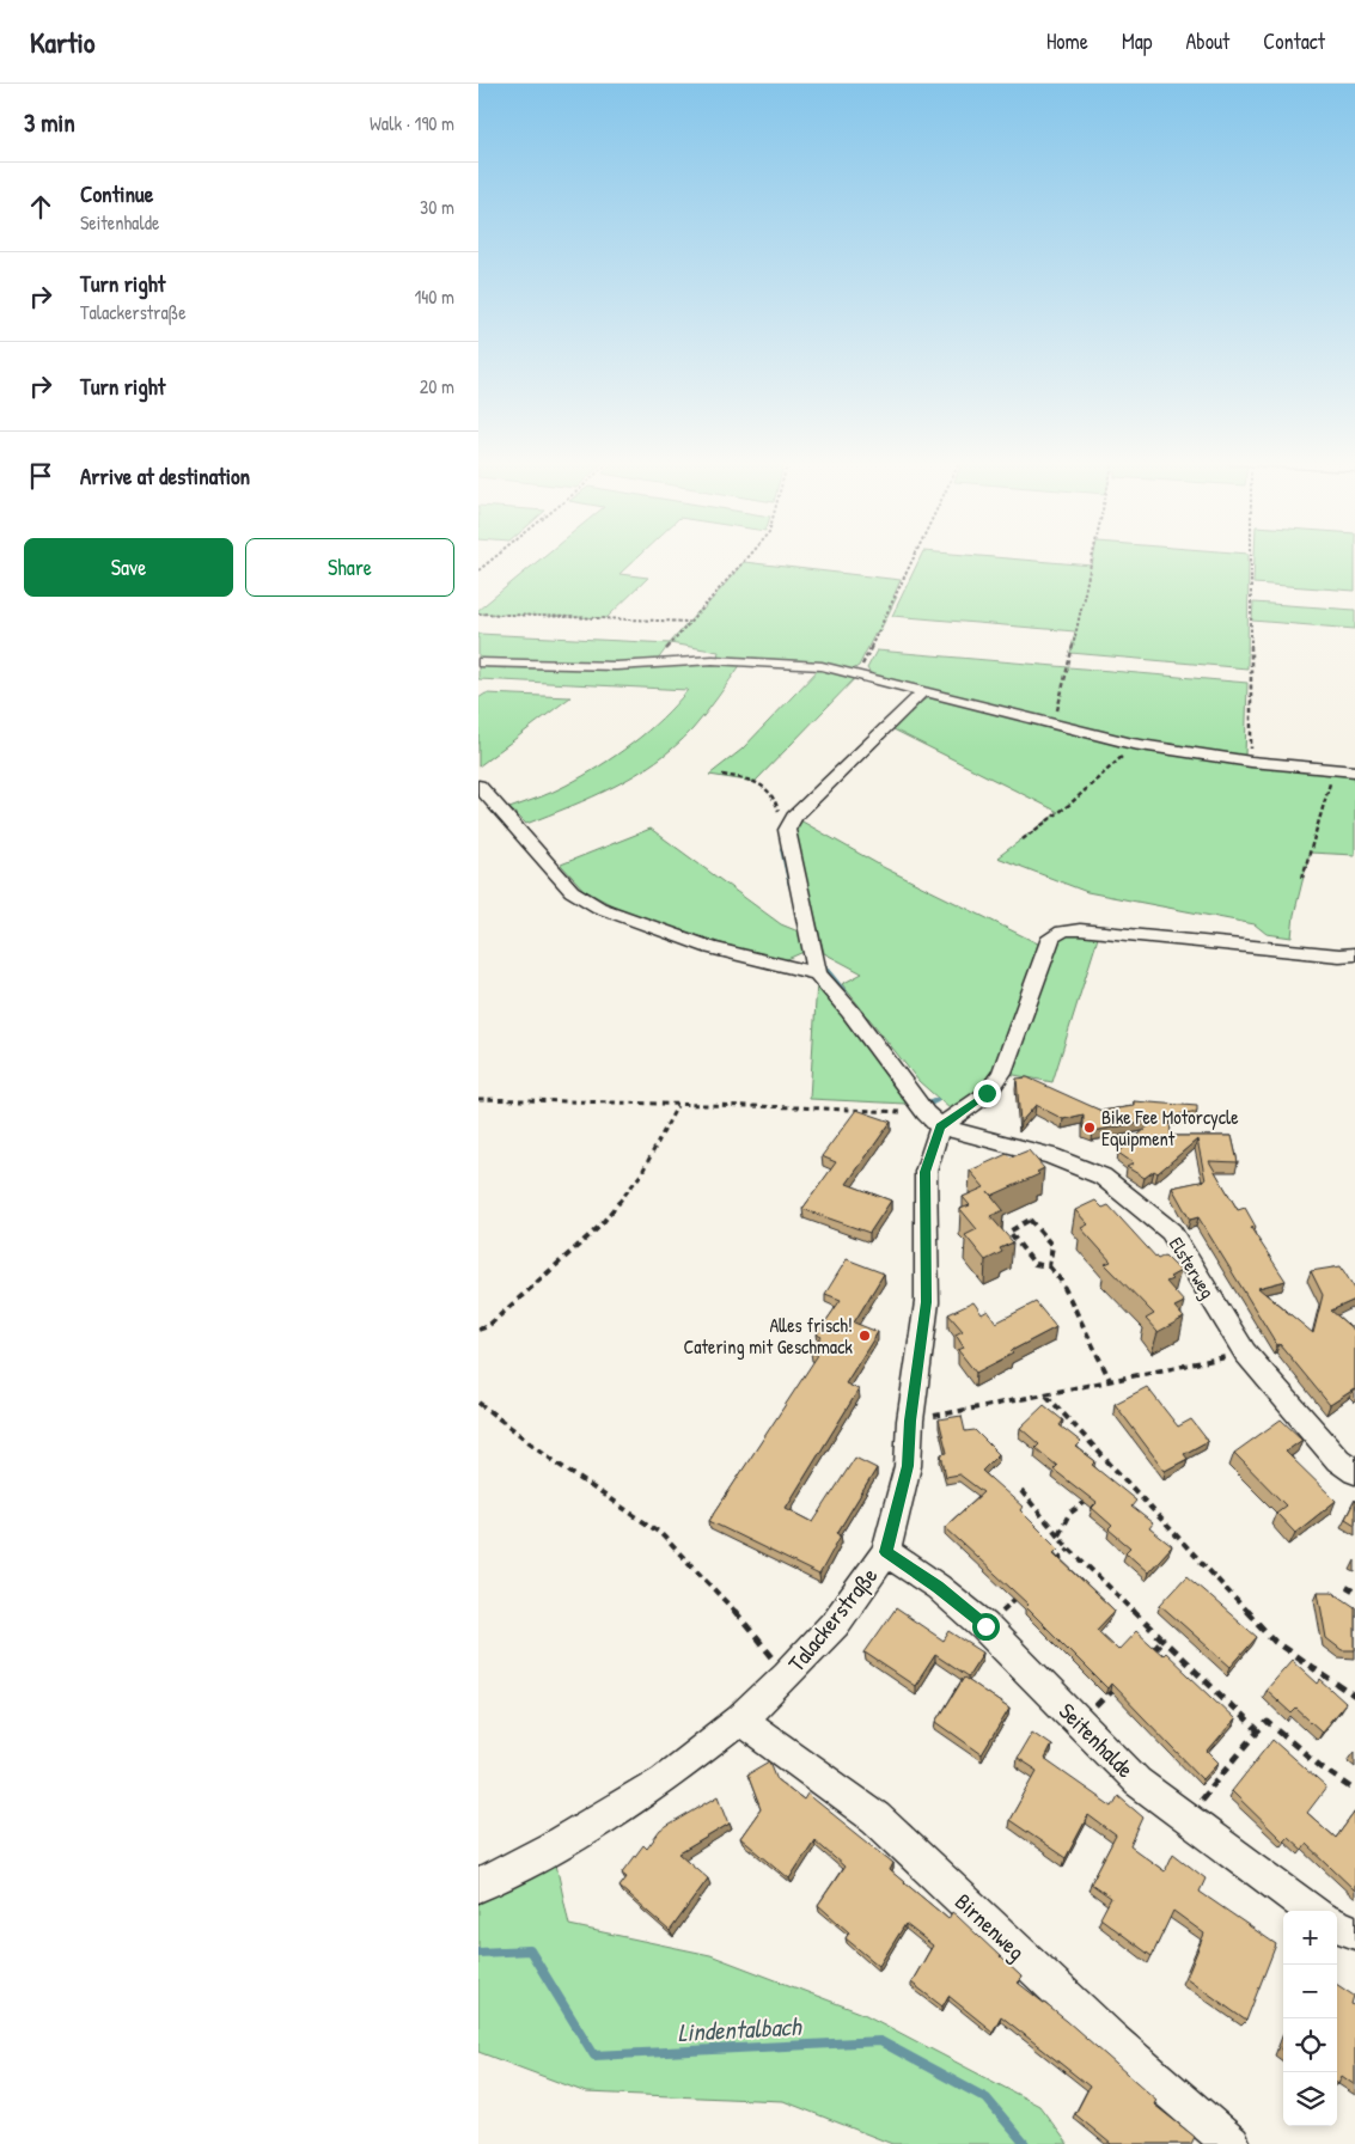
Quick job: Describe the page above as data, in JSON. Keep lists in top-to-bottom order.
{
  "streets": {
    "street": [
      "Elsterweg",
      "Talackerstraße",
      "Seitenhalde",
      "Birnenweg"
    ]
  },
  "crossings": [
    ["Elsterweg", "Talackerstraße"],
    ["Talackerstraße", "Seitenhalde"],
    ["Talackerstraße", "Birnenweg"]
  ],
  "water": ["Lindentalbach"],
  "places": ["Bike Fee Motorcycle Equipment", "Alles frisch! Catering mit Geschmack"],
  "page": {
    "header": "Kartio",
    "nav": [
      "Home",
      "Map",
      "About",
      "Contact"
    ],
    "heading": ["3 min", "Walk · 190 m"],
    "list": [
      ["Continue", "Seitenhalde", "30 m"],
      ["Turn right", "Talackerstraße", "140 m"],
      ["Turn right", "20 m"],
      "Arrive at destination"
    ],
    "buttons": ["Save", "Share"],
    "map_buttons": ["+", "−"]
  }
}
